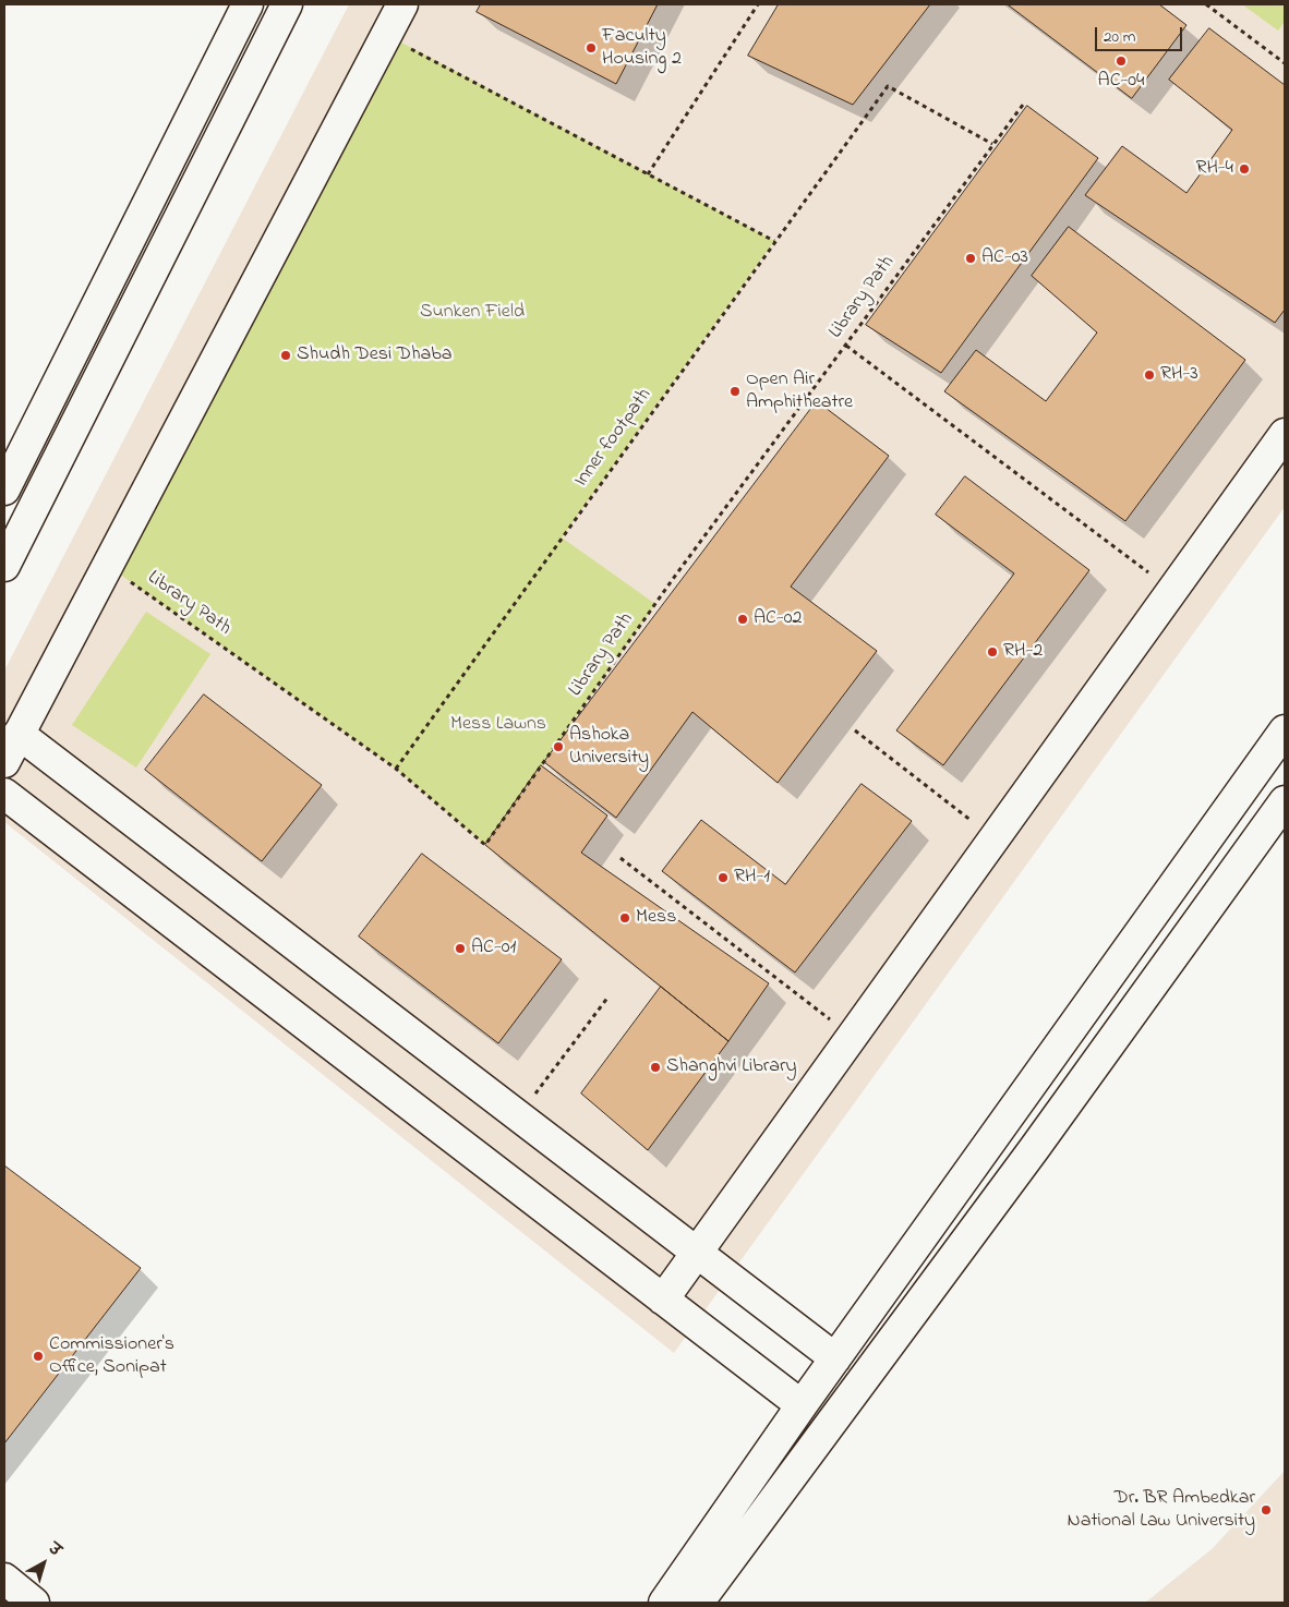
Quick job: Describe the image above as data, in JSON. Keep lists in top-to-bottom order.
{
  "streets": {
    "path": ["Library Path", "Inner footpath"]
  },
  "crossings": [
    ["Library Path", "Inner footpath"]
  ],
  "parks": ["Sunken Field", "Mess Lawns"],
  "places": [
    "Faculty Housing 2",
    "AC-04",
    "RH-4",
    "AC-03",
    "Shudh Desi Dhaba",
    "RH-3",
    "Open Air Amphitheatre",
    "AC-02",
    "RH-2",
    "Ashoka University",
    "RH-1",
    "Mess",
    "AC-01",
    "Shanghvi Library",
    "Commissioner's Office, Sonipat",
    "Dr. BR Ambedkar National Law University"
  ],
  "scale_bar": "20 m",
  "north": "top right"
}
